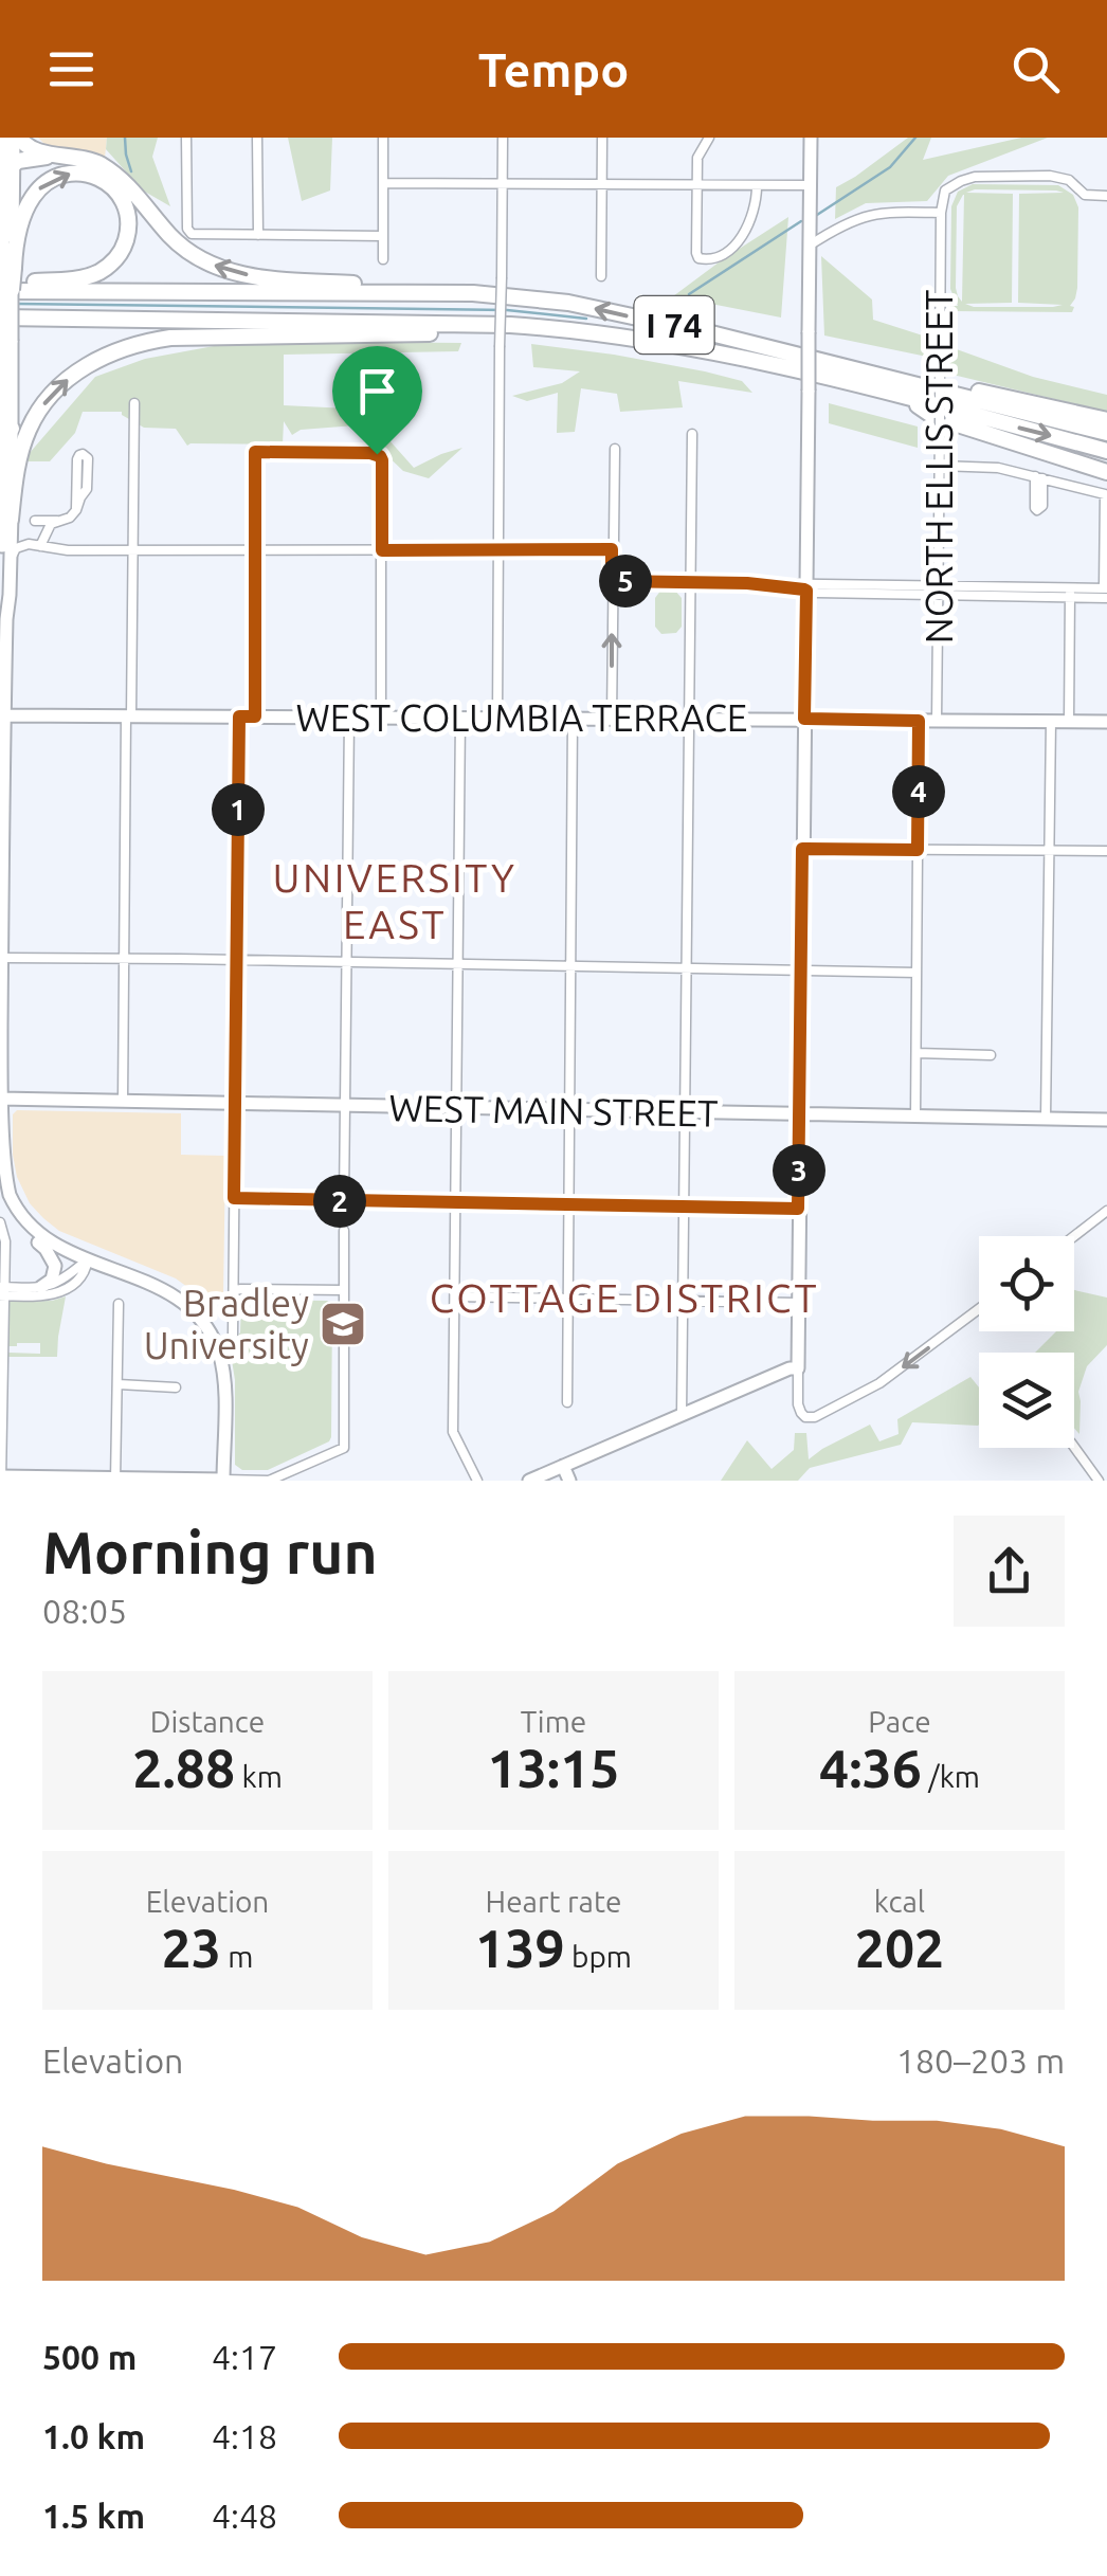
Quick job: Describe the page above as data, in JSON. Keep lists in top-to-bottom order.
{
  "streets": {
    "highway": ["I 74"],
    "main road": ["WEST COLUMBIA TERRACE", "WEST MAIN STREET"],
    "street": ["NORTH ELLIS STREET"]
  },
  "crossings": [
    ["NORTH ELLIS STREET", "WEST COLUMBIA TERRACE"]
  ],
  "districts": ["UNIVERSITY EAST", "COTTAGE DISTRICT"],
  "places": {
    "school or university": ["Bradley University"]
  },
  "page": {
    "header": "Tempo",
    "pins": [
      "5",
      "4",
      "1",
      "3",
      "2"
    ],
    "heading": ["Morning run", "08:05"],
    "stats": [
      ["Distance", "2.88 km"],
      ["Time", "13:15"],
      ["Pace", "4:36 /km"],
      ["Elevation", "23 m"],
      ["Heart rate", "139 bpm"],
      ["kcal", "202"]
    ],
    "chart": ["Elevation", "180–203 m"],
    "list": [
      {
        "name": "500 m",
        "note": "4:17"
      },
      {
        "name": "1.0 km",
        "note": "4:18"
      },
      {
        "name": "1.5 km",
        "note": "4:48"
      }
    ]
  }
}
